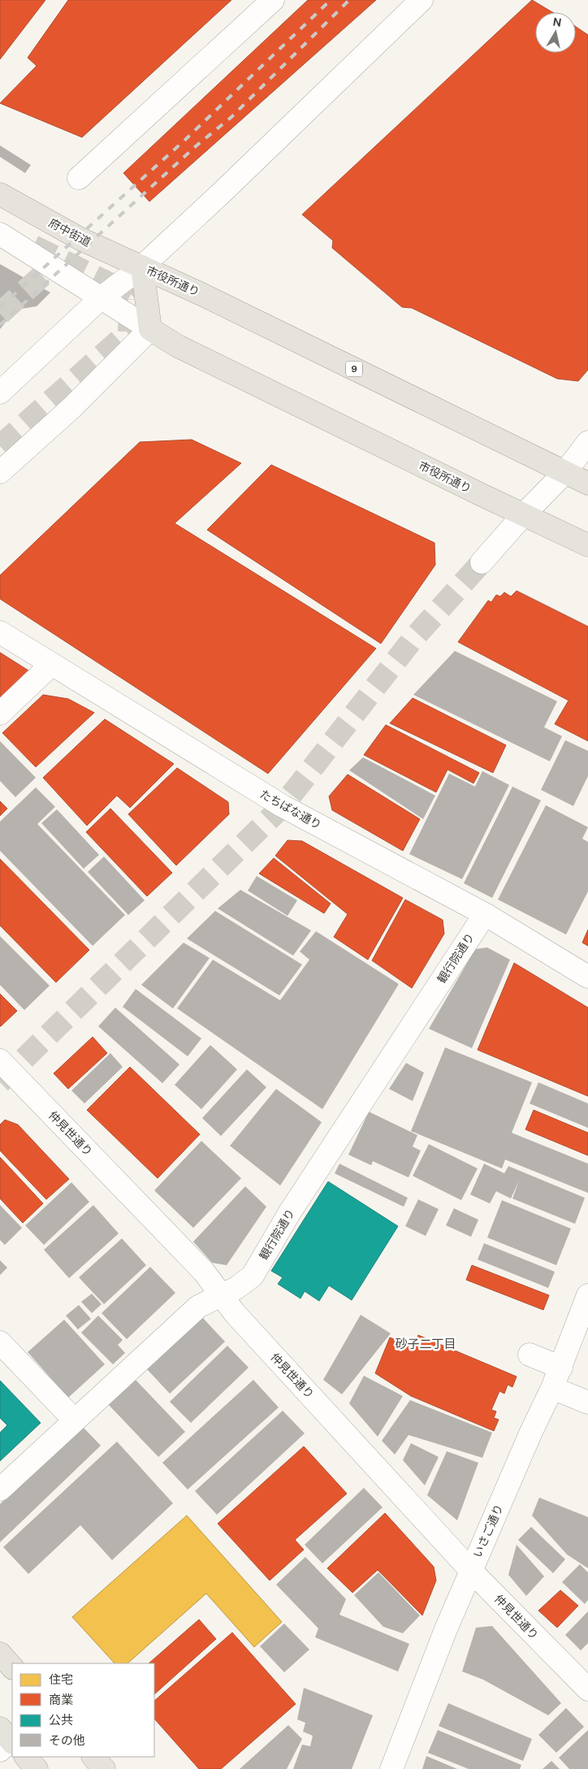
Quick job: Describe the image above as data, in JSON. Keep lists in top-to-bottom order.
{
  "streets": {
    "main road": ["府中街道", "市役所通り", "9"],
    "street": [
      "たちばな通り",
      "観行院通り",
      "仲見世通り",
      "いさご通り"
    ]
  },
  "crossings": [
    ["府中街道", "市役所通り"],
    ["たちばな通り", "観行院通り"],
    ["観行院通り", "仲見世通り"],
    ["仲見世通り", "いさご通り"]
  ],
  "districts": ["砂子二丁目"],
  "legend": [
    "住宅",
    "商業",
    "公共",
    "その他"
  ],
  "north": "top"
}
